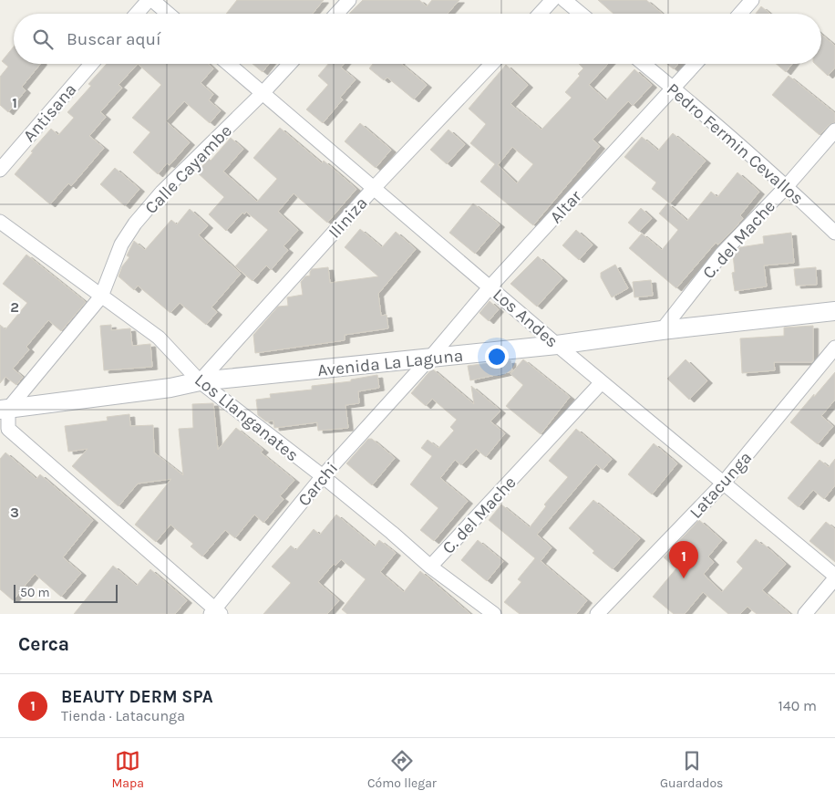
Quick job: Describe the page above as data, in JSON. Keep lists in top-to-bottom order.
{
  "streets": {
    "street": [
      "Antisana",
      "Pedro Fermin Cevallos",
      "Calle Cayambe",
      "Altar",
      "Iliniza",
      "C. del Mache",
      "Los Andes",
      "Avenida La Laguna",
      "Los Llanganates",
      "Carchi",
      "Latacunga"
    ]
  },
  "crossings": [
    ["Pedro Fermin Cevallos", "Altar"],
    ["Pedro Fermin Cevallos", "C. del Mache"],
    ["Calle Cayambe", "Los Andes"],
    ["Calle Cayambe", "Avenida La Laguna"],
    ["Calle Cayambe", "Los Llanganates"],
    ["Altar", "Los Andes"],
    ["Altar", "Avenida La Laguna"],
    ["Altar", "Carchi"],
    ["Iliniza", "Los Andes"],
    ["Iliniza", "Avenida La Laguna"],
    ["Iliniza", "Los Llanganates"],
    ["C. del Mache", "Los Andes"],
    ["C. del Mache", "Avenida La Laguna"],
    ["C. del Mache", "Los Llanganates"],
    ["Los Andes", "Avenida La Laguna"],
    ["Los Andes", "Latacunga"],
    ["Avenida La Laguna", "Los Llanganates"],
    ["Avenida La Laguna", "Carchi"],
    ["Los Llanganates", "Carchi"]
  ],
  "scale_bar": "50 m",
  "page": {
    "search": "Buscar aquí",
    "pins": "1",
    "scale": "50 m",
    "heading": "Cerca",
    "list": [
      {
        "mark": "1",
        "name": "BEAUTY DERM SPA",
        "note": "Tienda · Latacunga",
        "value": "140 m"
      }
    ],
    "nav": ["Mapa", "Cómo llegar", "Guardados"]
  },
  "grid": {
    "rows": ["1", "2", "3"]
  }
}
